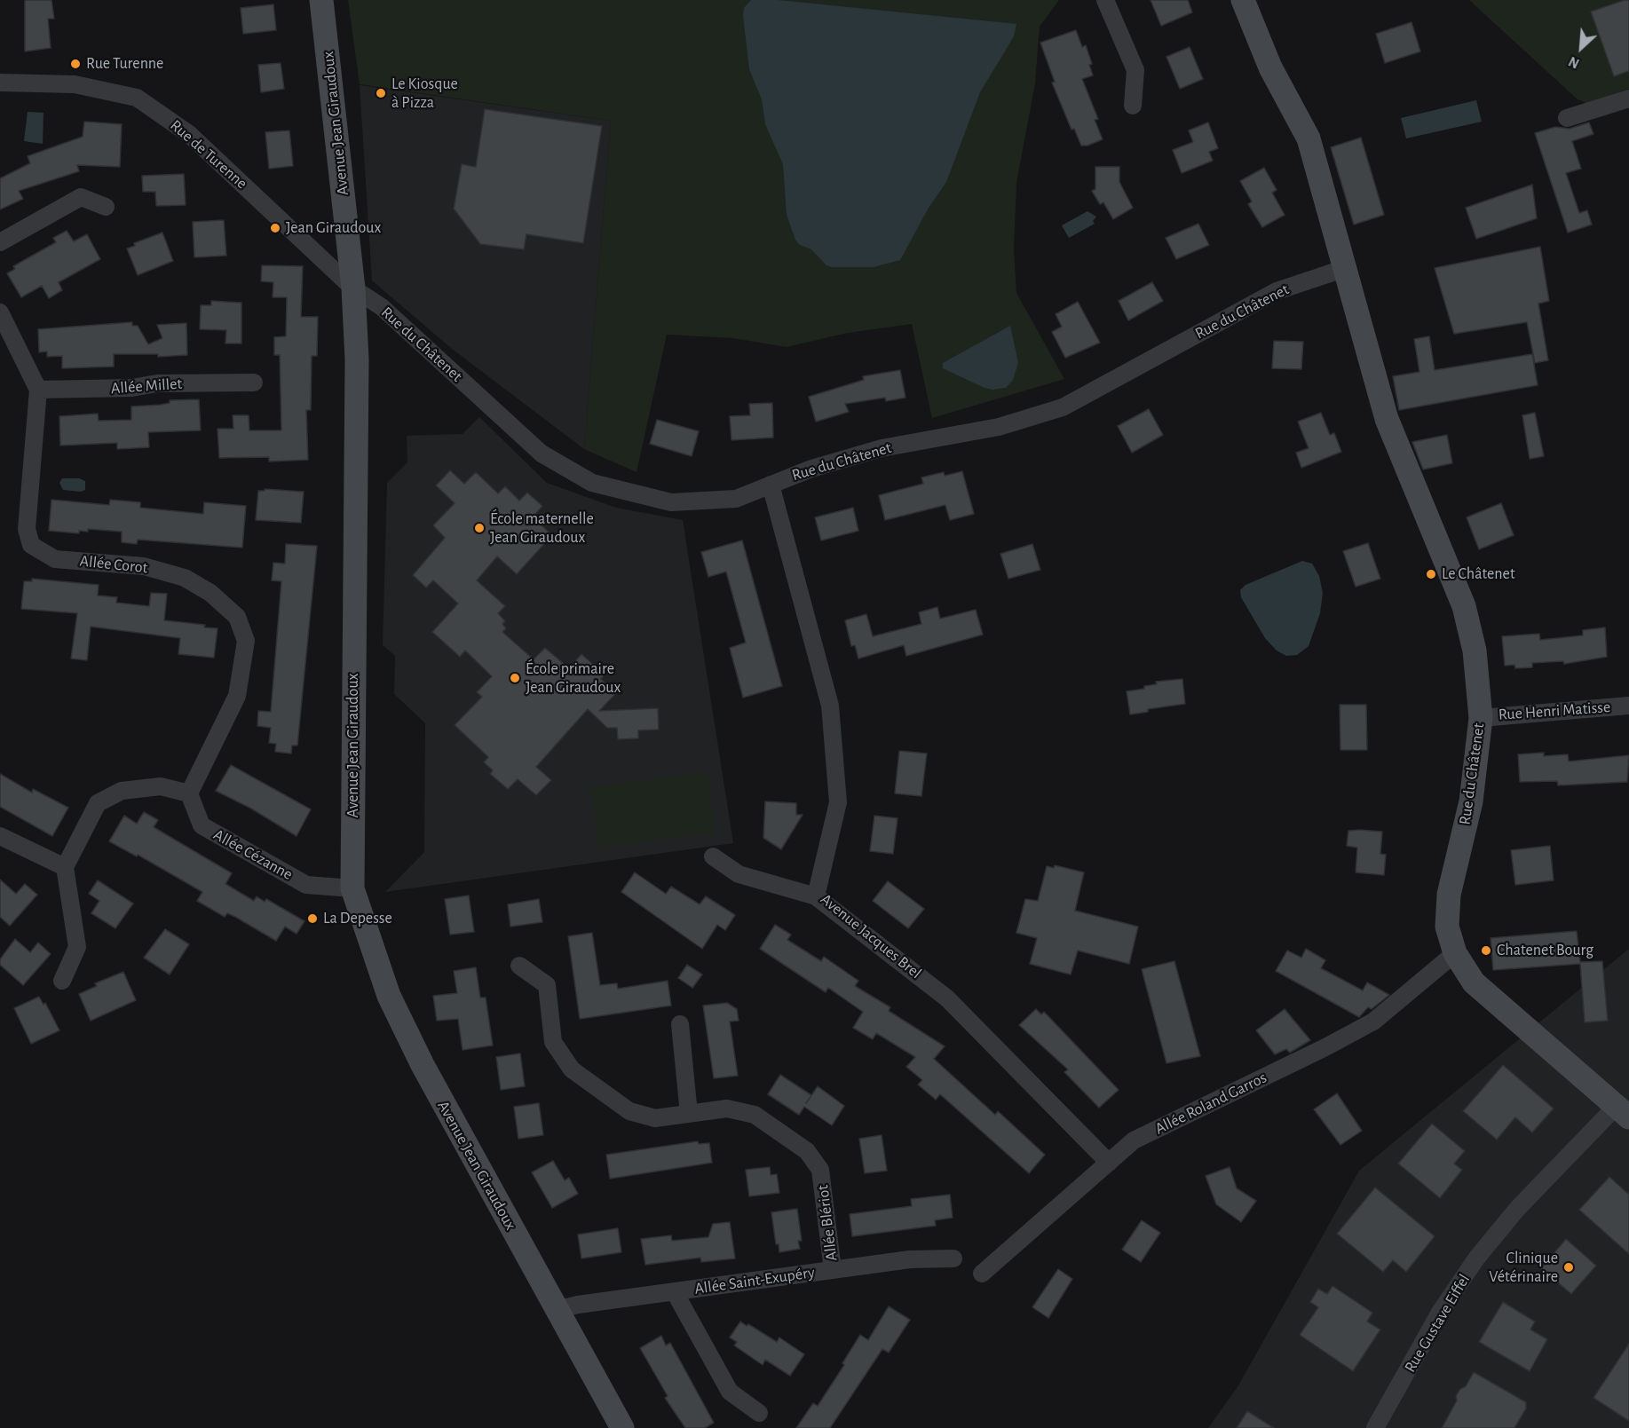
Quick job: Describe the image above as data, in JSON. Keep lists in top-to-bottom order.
{
  "streets": {
    "street": [
      "Avenue Jean Giraudoux",
      "Rue de Turenne",
      "Rue du Châtenet",
      "Allée Millet",
      "Allée Corot",
      "Rue Henri Matisse",
      "Allée Cézanne",
      "Avenue Jacques Brel",
      "Allée Roland Garros",
      "Allée Blériot",
      "Allée Saint-Exupéry",
      "Rue Gustave Eiffel"
    ]
  },
  "crossings": [
    ["Avenue Jean Giraudoux", "Rue de Turenne"],
    ["Avenue Jean Giraudoux", "Rue du Châtenet"],
    ["Avenue Jean Giraudoux", "Allée Cézanne"],
    ["Avenue Jean Giraudoux", "Allée Saint-Exupéry"],
    ["Rue de Turenne", "Rue du Châtenet"],
    ["Rue du Châtenet", "Rue Henri Matisse"],
    ["Rue du Châtenet", "Avenue Jacques Brel"],
    ["Rue du Châtenet", "Allée Roland Garros"],
    ["Rue du Châtenet", "Rue Gustave Eiffel"],
    ["Allée Millet", "Allée Corot"],
    ["Allée Corot", "Allée Cézanne"],
    ["Avenue Jacques Brel", "Allée Roland Garros"],
    ["Allée Blériot", "Allée Saint-Exupéry"]
  ],
  "places": [
    "Rue Turenne",
    "Le Kiosque à Pizza",
    "Jean Giraudoux",
    "École maternelle Jean Giraudoux",
    "Le Châtenet",
    "École primaire Jean Giraudoux",
    "La Depesse",
    "Chatenet Bourg",
    "Clinique Vétérinaire"
  ],
  "north": "bottom left"
}
